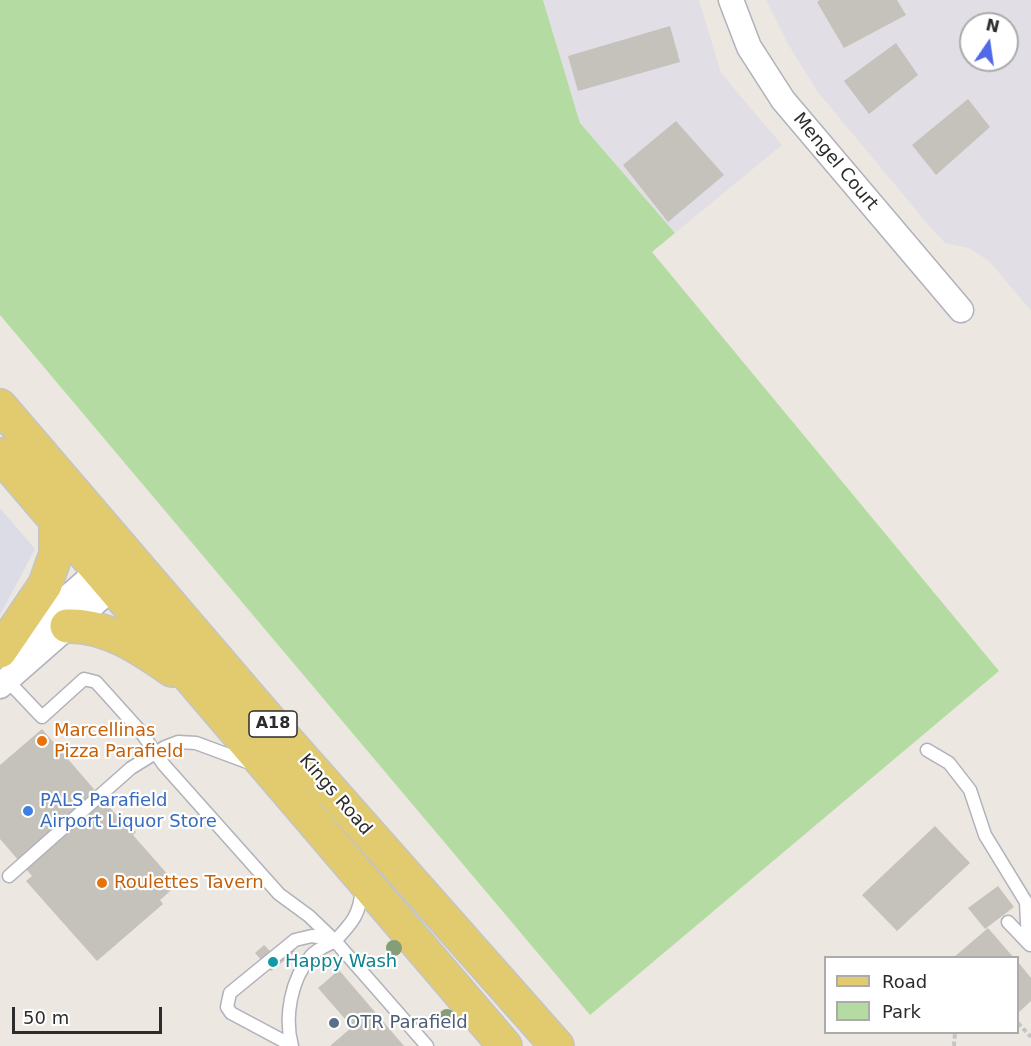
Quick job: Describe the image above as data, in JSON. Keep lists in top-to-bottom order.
{
  "streets": {
    "main road": ["A18", "Kings Road"],
    "street": ["Mengel Court"]
  },
  "places": [
    "Marcellinas Pizza Parafield",
    "PALS Parafield Airport Liquor Store",
    "Roulettes Tavern",
    "Happy Wash",
    "OTR Parafield"
  ],
  "legend": ["Road", "Park"],
  "scale_bar": "50 m",
  "north": "top"
}
